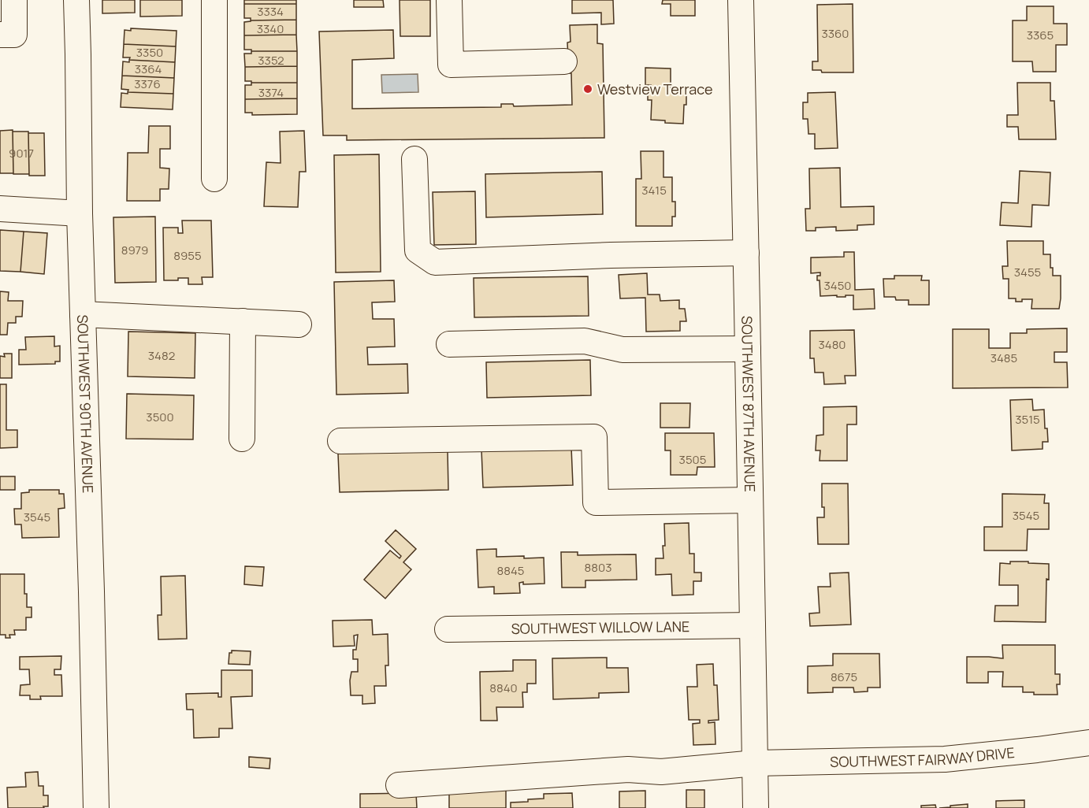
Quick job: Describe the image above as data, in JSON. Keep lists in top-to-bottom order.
{
  "streets": {
    "street": [
      "SOUTHWEST 90TH AVENUE",
      "SOUTHWEST 87TH AVENUE",
      "SOUTHWEST WILLOW LANE",
      "SOUTHWEST FAIRWAY DRIVE"
    ]
  },
  "crossings": [
    ["SOUTHWEST 87TH AVENUE", "SOUTHWEST WILLOW LANE"],
    ["SOUTHWEST 87TH AVENUE", "SOUTHWEST FAIRWAY DRIVE"]
  ],
  "places": ["Westview Terrace"],
  "house_numbers": [
    "3334",
    "3340",
    "3360",
    "3365",
    "3350",
    "3352",
    "3364",
    "3376",
    "3374",
    "9017",
    "3415",
    "8979",
    "8955",
    "3455",
    "3450",
    "3480",
    "3482",
    "3485",
    "3500",
    "3515",
    "3505",
    "3545",
    "3545",
    "8803",
    "8845",
    "8675",
    "8840"
  ]
}
